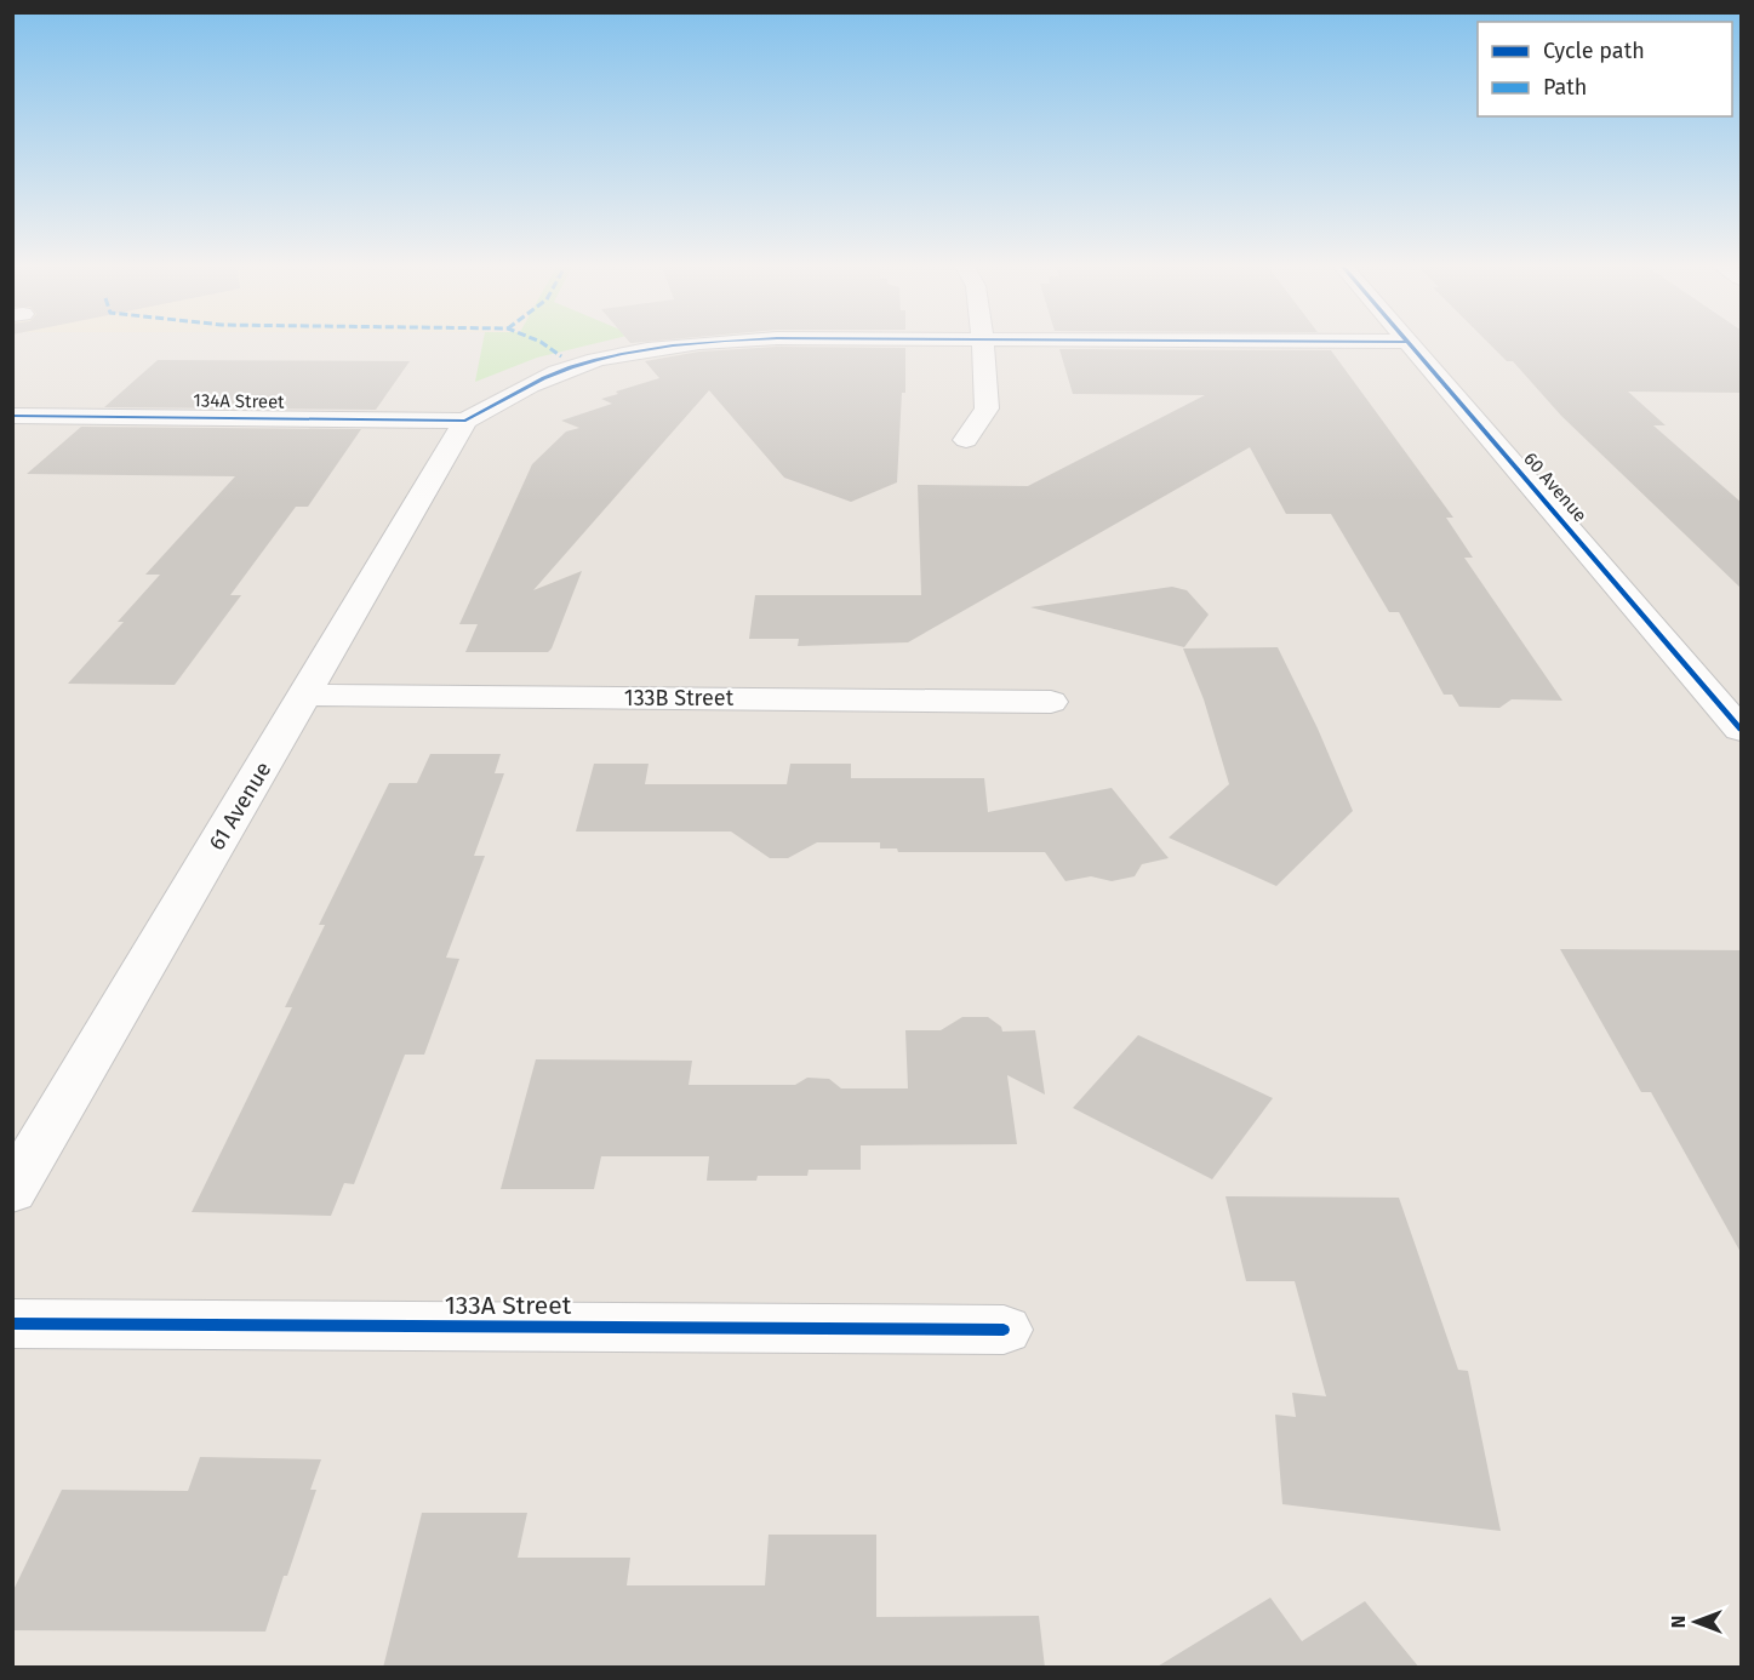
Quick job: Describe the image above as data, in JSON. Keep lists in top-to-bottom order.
{
  "streets": {
    "street": [
      "134A Street",
      "60 Avenue",
      "133B Street",
      "61 Avenue",
      "133A Street"
    ]
  },
  "crossings": [
    ["134A Street", "61 Avenue"],
    ["133B Street", "61 Avenue"]
  ],
  "legend": ["Cycle path", "Path"],
  "north": "left"
}
